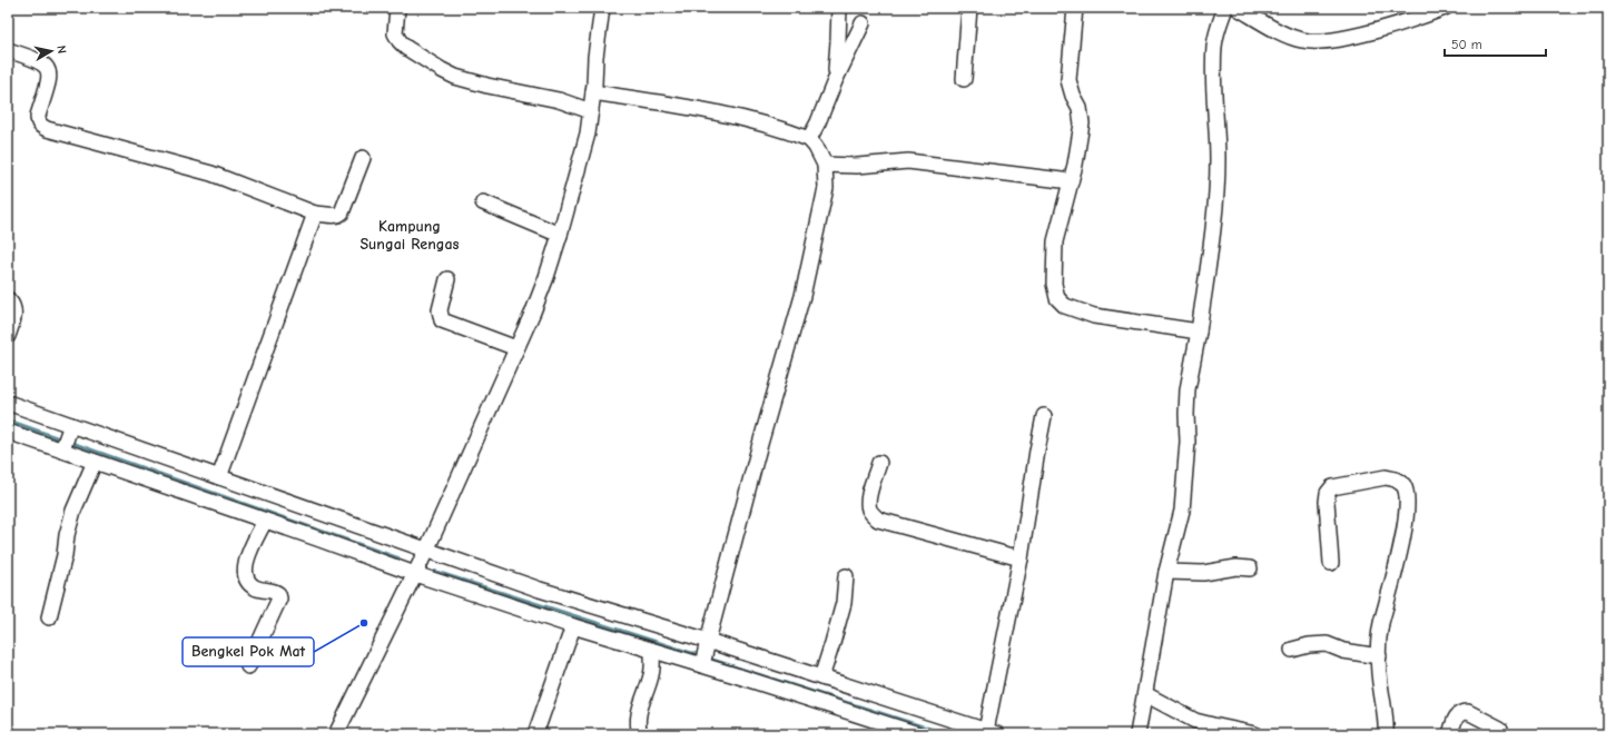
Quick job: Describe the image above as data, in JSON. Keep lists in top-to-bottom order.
{
  "districts": ["Kampung Sungai Rengas"],
  "places": ["Bengkel Pok Mat"],
  "scale_bar": "50 m",
  "north": "right"
}
